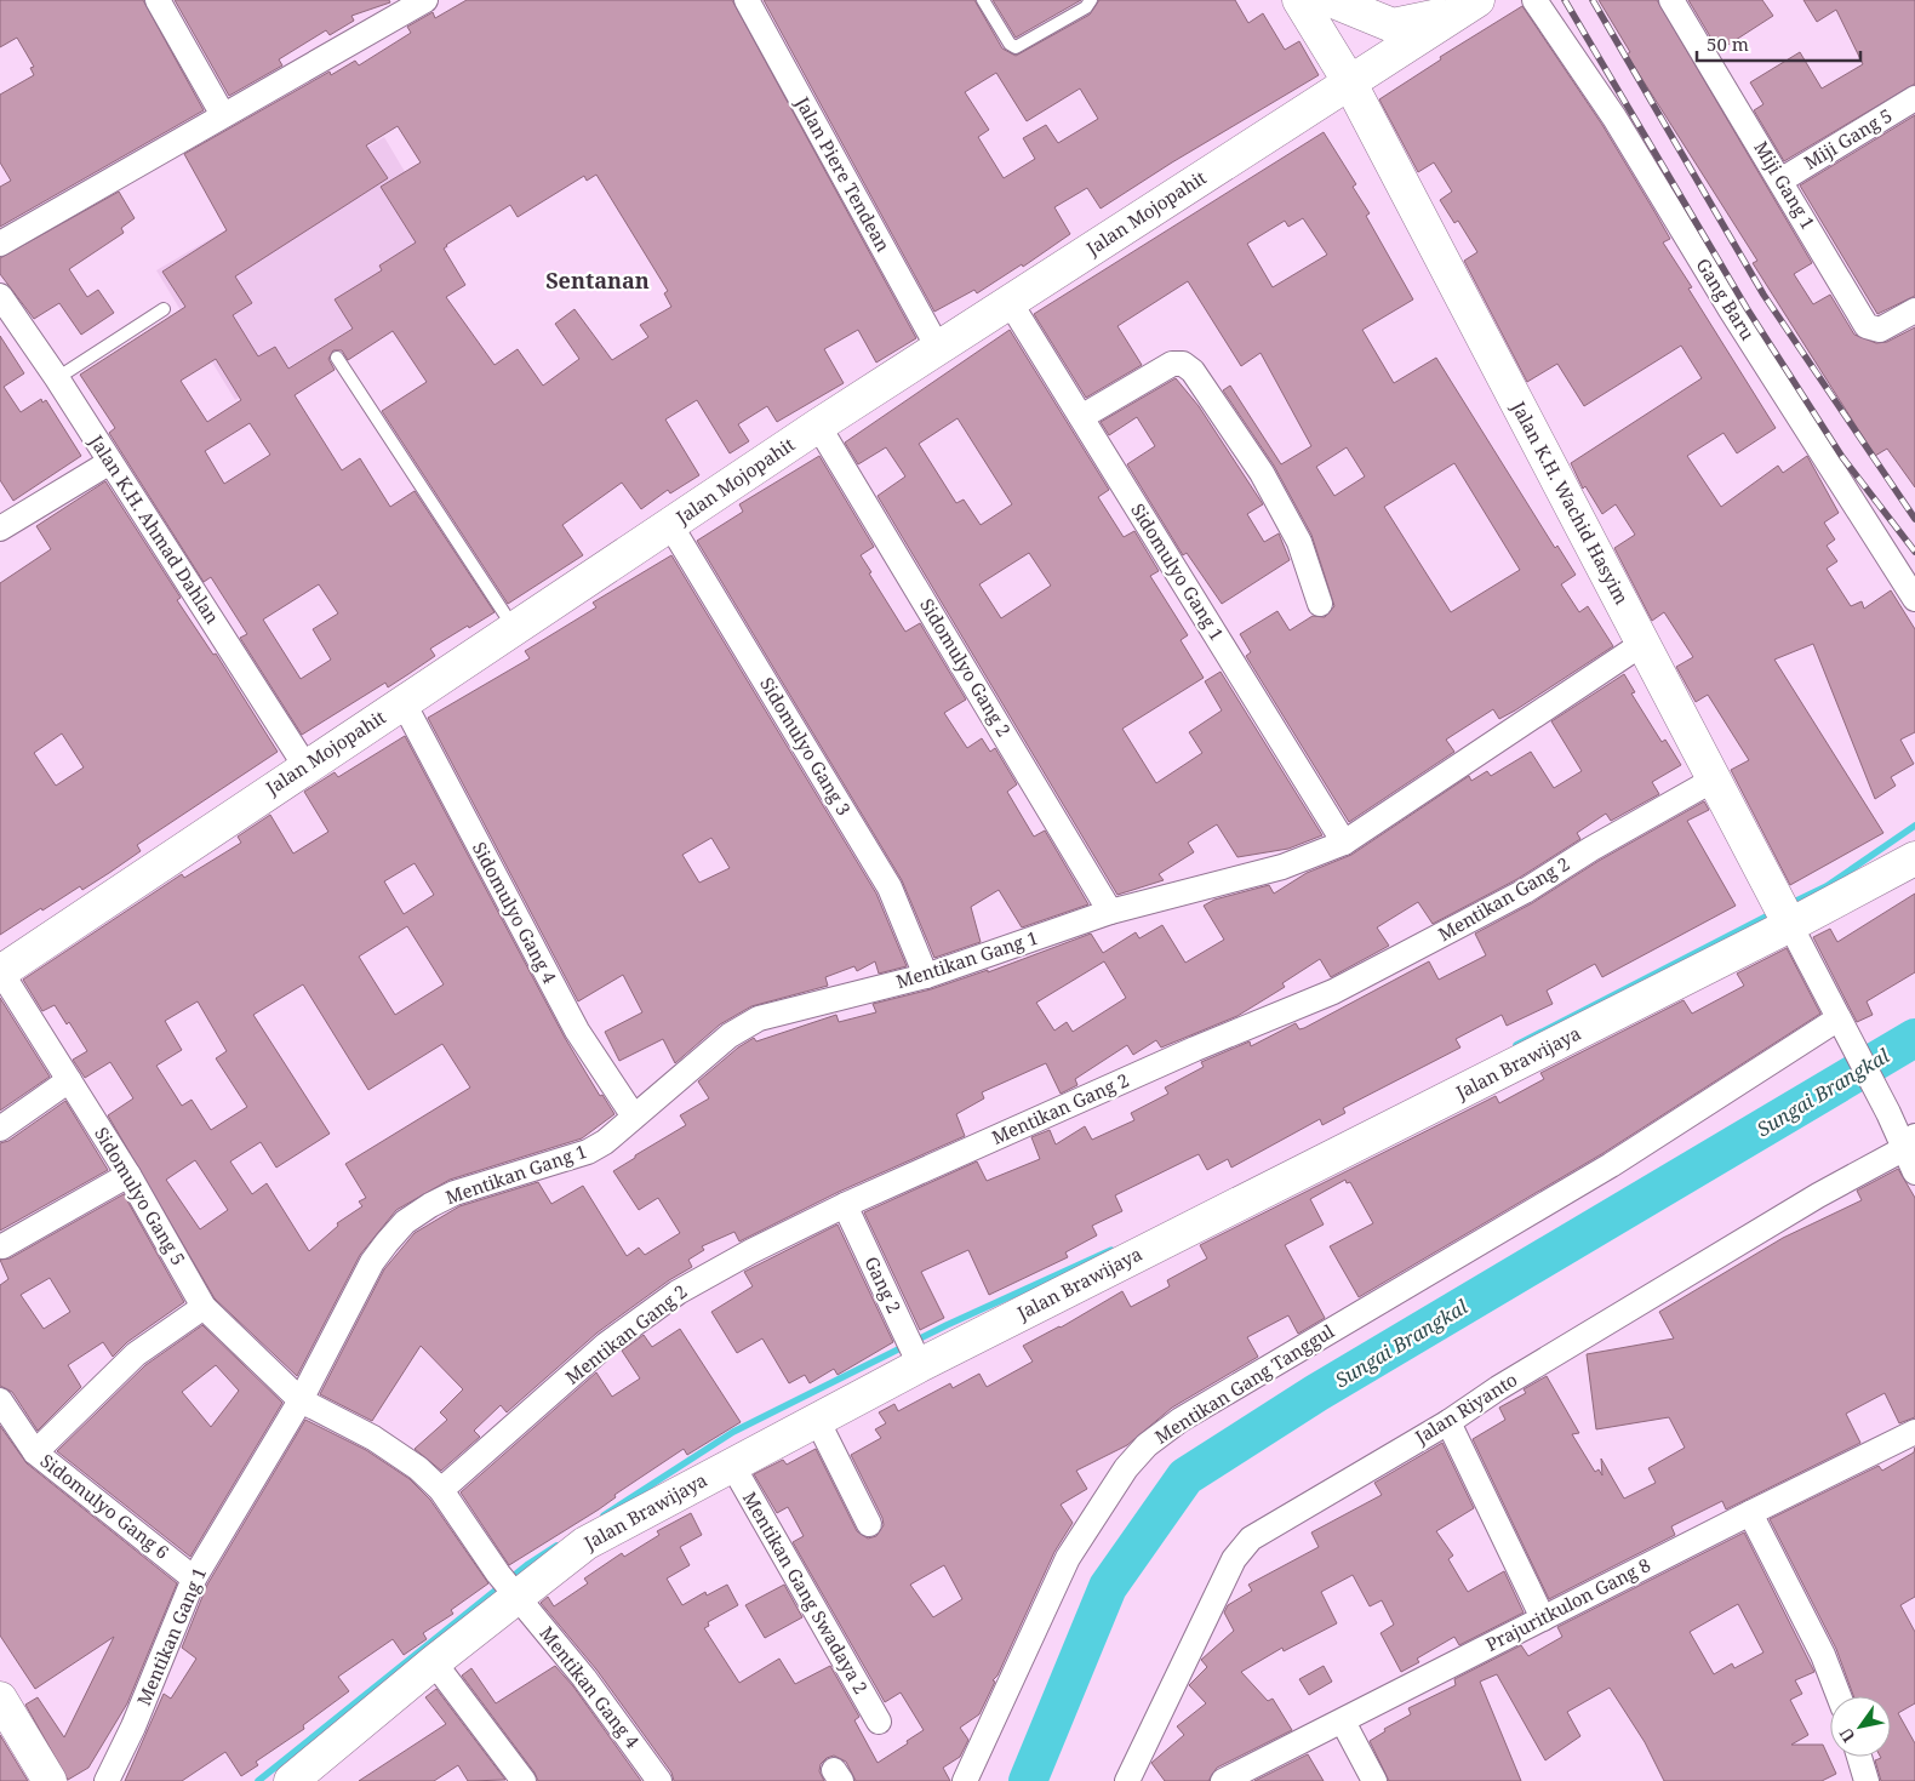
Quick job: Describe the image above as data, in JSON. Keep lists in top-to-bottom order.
{
  "streets": {
    "main road": ["Jalan Mojopahit", "Jalan K.H. Wachid Hasyim", "Jalan Brawijaya"],
    "street": [
      "Miji Gang 5",
      "Jalan Piere Tendean",
      "Miji Gang 1",
      "Gang Baru",
      "Jalan K.H. Ahmad Dahlan",
      "Sidomulyo Gang 1",
      "Sidomulyo Gang 2",
      "Sidomulyo Gang 3",
      "Mentikan Gang 2",
      "Sidomulyo Gang 4",
      "Mentikan Gang 1",
      "Sidomulyo Gang 5",
      "Gang 2",
      "Mentikan Gang Tanggul",
      "Jalan Riyanto",
      "Sidomulyo Gang 6",
      "Mentikan Gang Swadaya 2",
      "Prajuritkulon Gang 8",
      "Mentikan Gang 4"
    ]
  },
  "crossings": [
    ["Miji Gang 5", "Miji Gang 1"],
    ["Jalan Piere Tendean", "Jalan Mojopahit"],
    ["Jalan Mojopahit", "Jalan K.H. Wachid Hasyim"],
    ["Jalan Mojopahit", "Jalan K.H. Ahmad Dahlan"],
    ["Jalan Mojopahit", "Sidomulyo Gang 1"],
    ["Jalan Mojopahit", "Sidomulyo Gang 2"],
    ["Jalan Mojopahit", "Sidomulyo Gang 3"],
    ["Jalan Mojopahit", "Sidomulyo Gang 4"],
    ["Jalan Mojopahit", "Sidomulyo Gang 5"],
    ["Jalan K.H. Wachid Hasyim", "Mentikan Gang 2"],
    ["Jalan K.H. Wachid Hasyim", "Mentikan Gang 1"],
    ["Jalan K.H. Wachid Hasyim", "Jalan Brawijaya"],
    ["Sidomulyo Gang 1", "Mentikan Gang 1"],
    ["Sidomulyo Gang 2", "Mentikan Gang 1"],
    ["Sidomulyo Gang 3", "Mentikan Gang 1"],
    ["Mentikan Gang 2", "Sidomulyo Gang 5"],
    ["Mentikan Gang 2", "Gang 2"],
    ["Mentikan Gang 2", "Mentikan Gang 4"],
    ["Sidomulyo Gang 4", "Mentikan Gang 1"],
    ["Mentikan Gang 1", "Sidomulyo Gang 5"],
    ["Mentikan Gang 1", "Sidomulyo Gang 6"],
    ["Jalan Brawijaya", "Gang 2"],
    ["Jalan Brawijaya", "Mentikan Gang Swadaya 2"],
    ["Jalan Brawijaya", "Mentikan Gang 4"],
    ["Sidomulyo Gang 5", "Mentikan Gang 4"]
  ],
  "districts": ["Sentanan"],
  "water": ["Sungai Brangkal"],
  "scale_bar": "50 m",
  "north": "bottom left"
}
